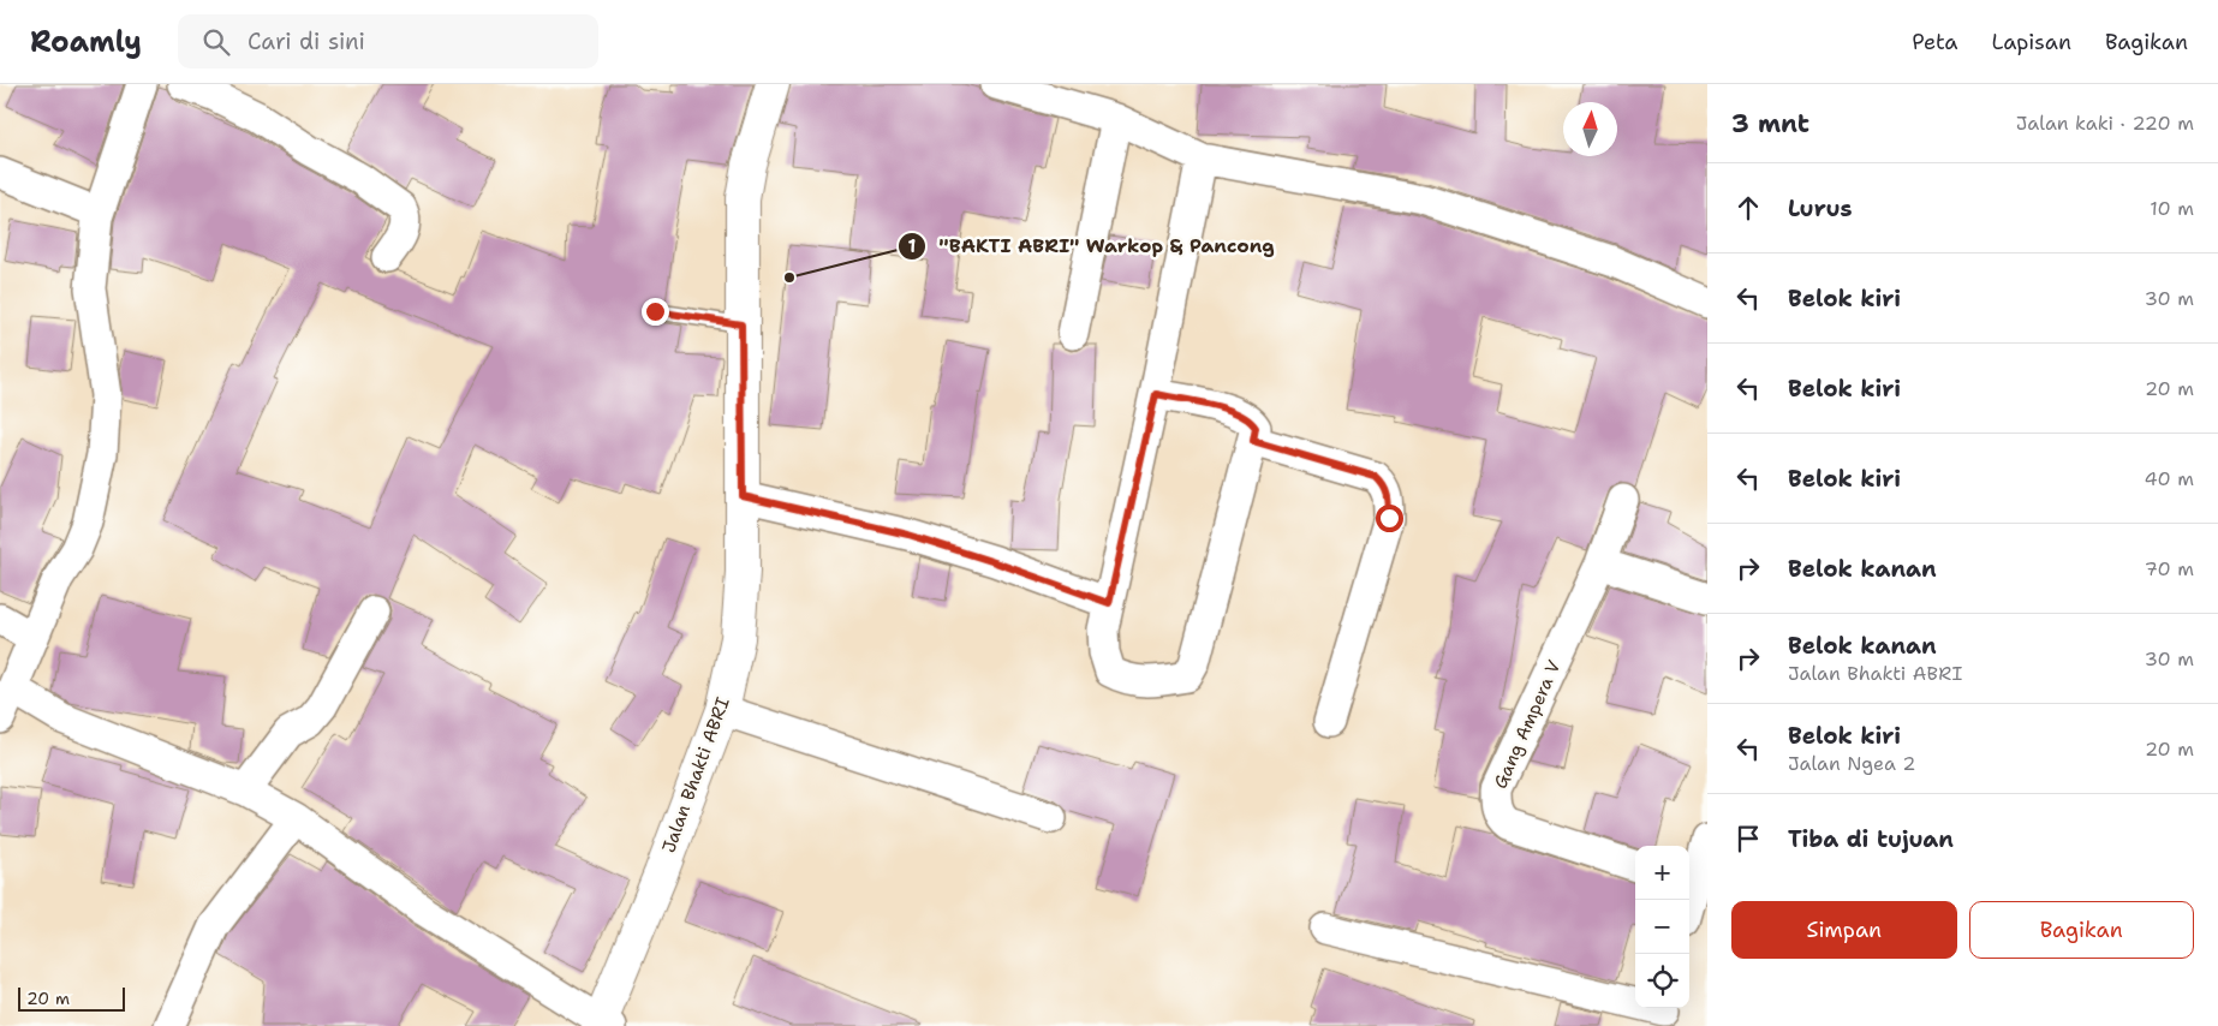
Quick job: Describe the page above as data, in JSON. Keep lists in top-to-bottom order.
{
  "streets": {
    "street": ["Gang Ampera V", "Jalan Bhakti ABRI"]
  },
  "places": ["\"BAKTI ABRI\" Warkop & Pancong"],
  "scale_bar": "20 m",
  "north": "top",
  "page": {
    "header": "Roamly",
    "search": "Cari di sini",
    "nav": ["Peta", "Lapisan", "Bagikan"],
    "heading": ["3 mnt", "Jalan kaki · 220 m"],
    "list": [
      ["Lurus", "10 m"],
      ["Belok kiri", "30 m"],
      ["Belok kiri", "20 m"],
      ["Belok kiri", "40 m"],
      ["Belok kanan", "70 m"],
      ["Belok kanan", "Jalan Bhakti ABRI", "30 m"],
      ["Belok kiri", "Jalan Ngea 2", "20 m"],
      "Tiba di tujuan"
    ],
    "map_buttons": ["+", "−"],
    "buttons": ["Simpan", "Bagikan"],
    "scale": "20 m"
  }
}
